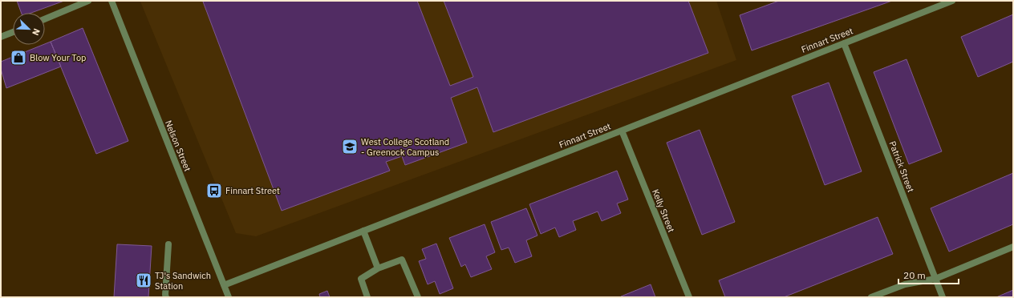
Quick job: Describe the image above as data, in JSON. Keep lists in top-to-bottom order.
{
  "streets": {
    "street": [
      "Finnart Street",
      "Nelson Street",
      "Patrick Street",
      "Kelly Street"
    ]
  },
  "crossings": [
    ["Finnart Street", "Nelson Street"],
    ["Finnart Street", "Patrick Street"],
    ["Finnart Street", "Kelly Street"]
  ],
  "places": {
    "shop": ["Blow Your Top"],
    "school or university": ["West College Scotland - Greenock Campus"],
    "bus stop": ["Finnart Street"],
    "restaurant": ["TJ's Sandwich Station"]
  },
  "scale_bar": "20 m",
  "north": "bottom right"
}
